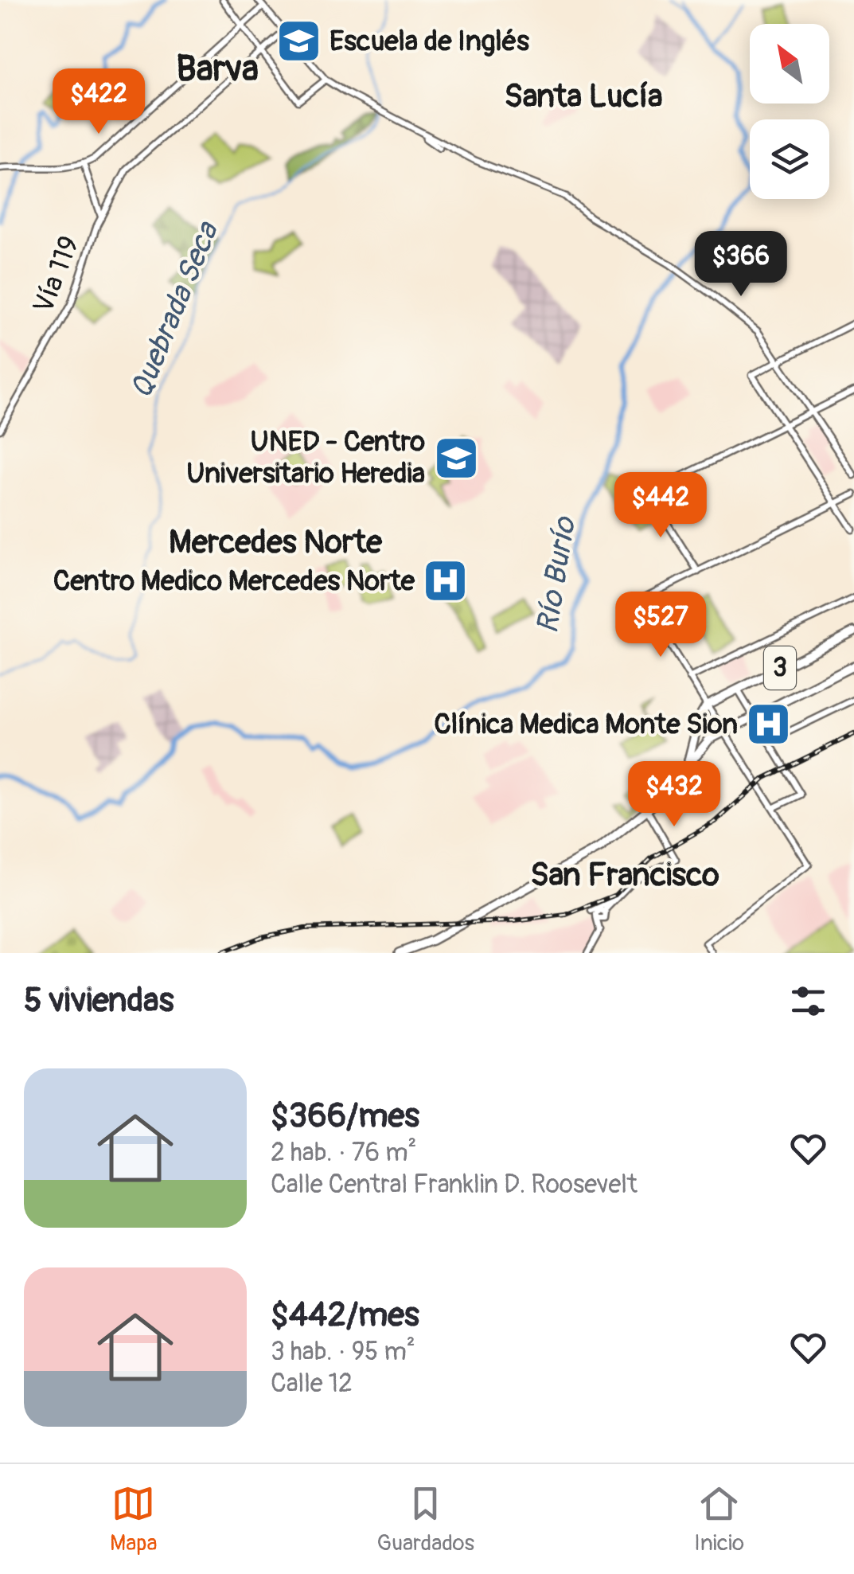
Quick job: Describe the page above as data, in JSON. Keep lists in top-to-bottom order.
{
  "streets": {
    "main road": ["Vía 119", "3"]
  },
  "districts": [
    "Barva",
    "Santa Lucía",
    "Mercedes Norte",
    "San Francisco"
  ],
  "water": ["Quebrada Seca", "Río Burío"],
  "places": {
    "school or university": ["Escuela de Inglés", "UNED - Centro Universitario Heredia"],
    "hospital": ["Centro Medico Mercedes Norte", "Clínica Medica Monte Sion"]
  },
  "north": "top left",
  "page": {
    "price": [
      "$422",
      "$366",
      "$442",
      "$527",
      "$432"
    ],
    "heading": "5 viviendas",
    "list": [
      {
        "name": "$366/mes",
        "note": "2 hab. · 76 m² · Calle Central Franklin D. Roosevelt"
      },
      {
        "name": "$442/mes",
        "note": "3 hab. · 95 m² · Calle 12"
      }
    ],
    "tabs": ["Mapa", "Guardados", "Inicio"]
  }
}
